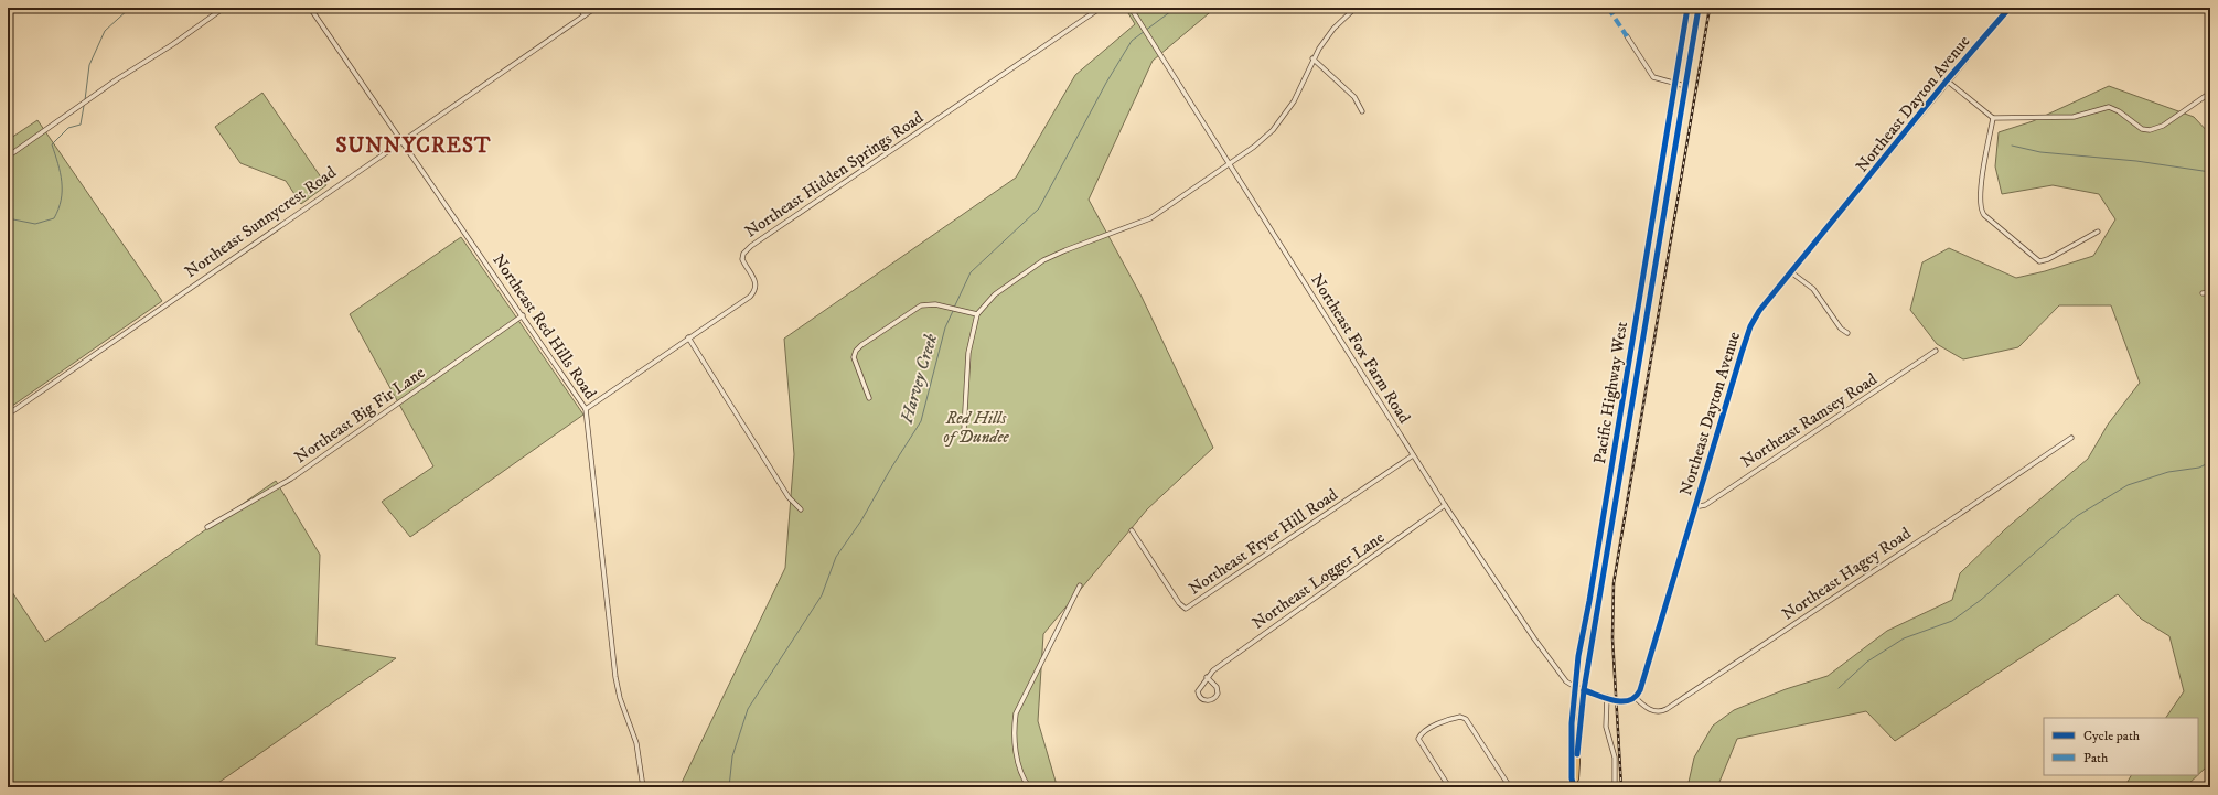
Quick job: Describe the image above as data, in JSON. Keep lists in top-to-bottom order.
{
  "streets": {
    "main road": ["Pacific Highway West"],
    "street": [
      "Northeast Dayton Avenue",
      "Northeast Hidden Springs Road",
      "Northeast Sunnycrest Road",
      "Northeast Red Hills Road",
      "Northeast Fox Farm Road",
      "Northeast Big Fir Lane",
      "Northeast Ramsey Road",
      "Northeast Fryer Hill Road",
      "Northeast Hagey Road",
      "Northeast Logger Lane"
    ]
  },
  "crossings": [
    ["Northeast Dayton Avenue", "Northeast Ramsey Road"],
    ["Northeast Dayton Avenue", "Northeast Hagey Road"],
    ["Northeast Hidden Springs Road", "Northeast Red Hills Road"],
    ["Northeast Sunnycrest Road", "Northeast Red Hills Road"],
    ["Northeast Red Hills Road", "Northeast Big Fir Lane"],
    ["Northeast Fox Farm Road", "Pacific Highway West"],
    ["Northeast Fox Farm Road", "Northeast Fryer Hill Road"],
    ["Northeast Fox Farm Road", "Northeast Logger Lane"]
  ],
  "districts": ["SUNNYCREST"],
  "water": ["Harvey Creek"],
  "parks": ["Red Hills of Dundee"],
  "legend": ["Cycle path", "Path"]
}
